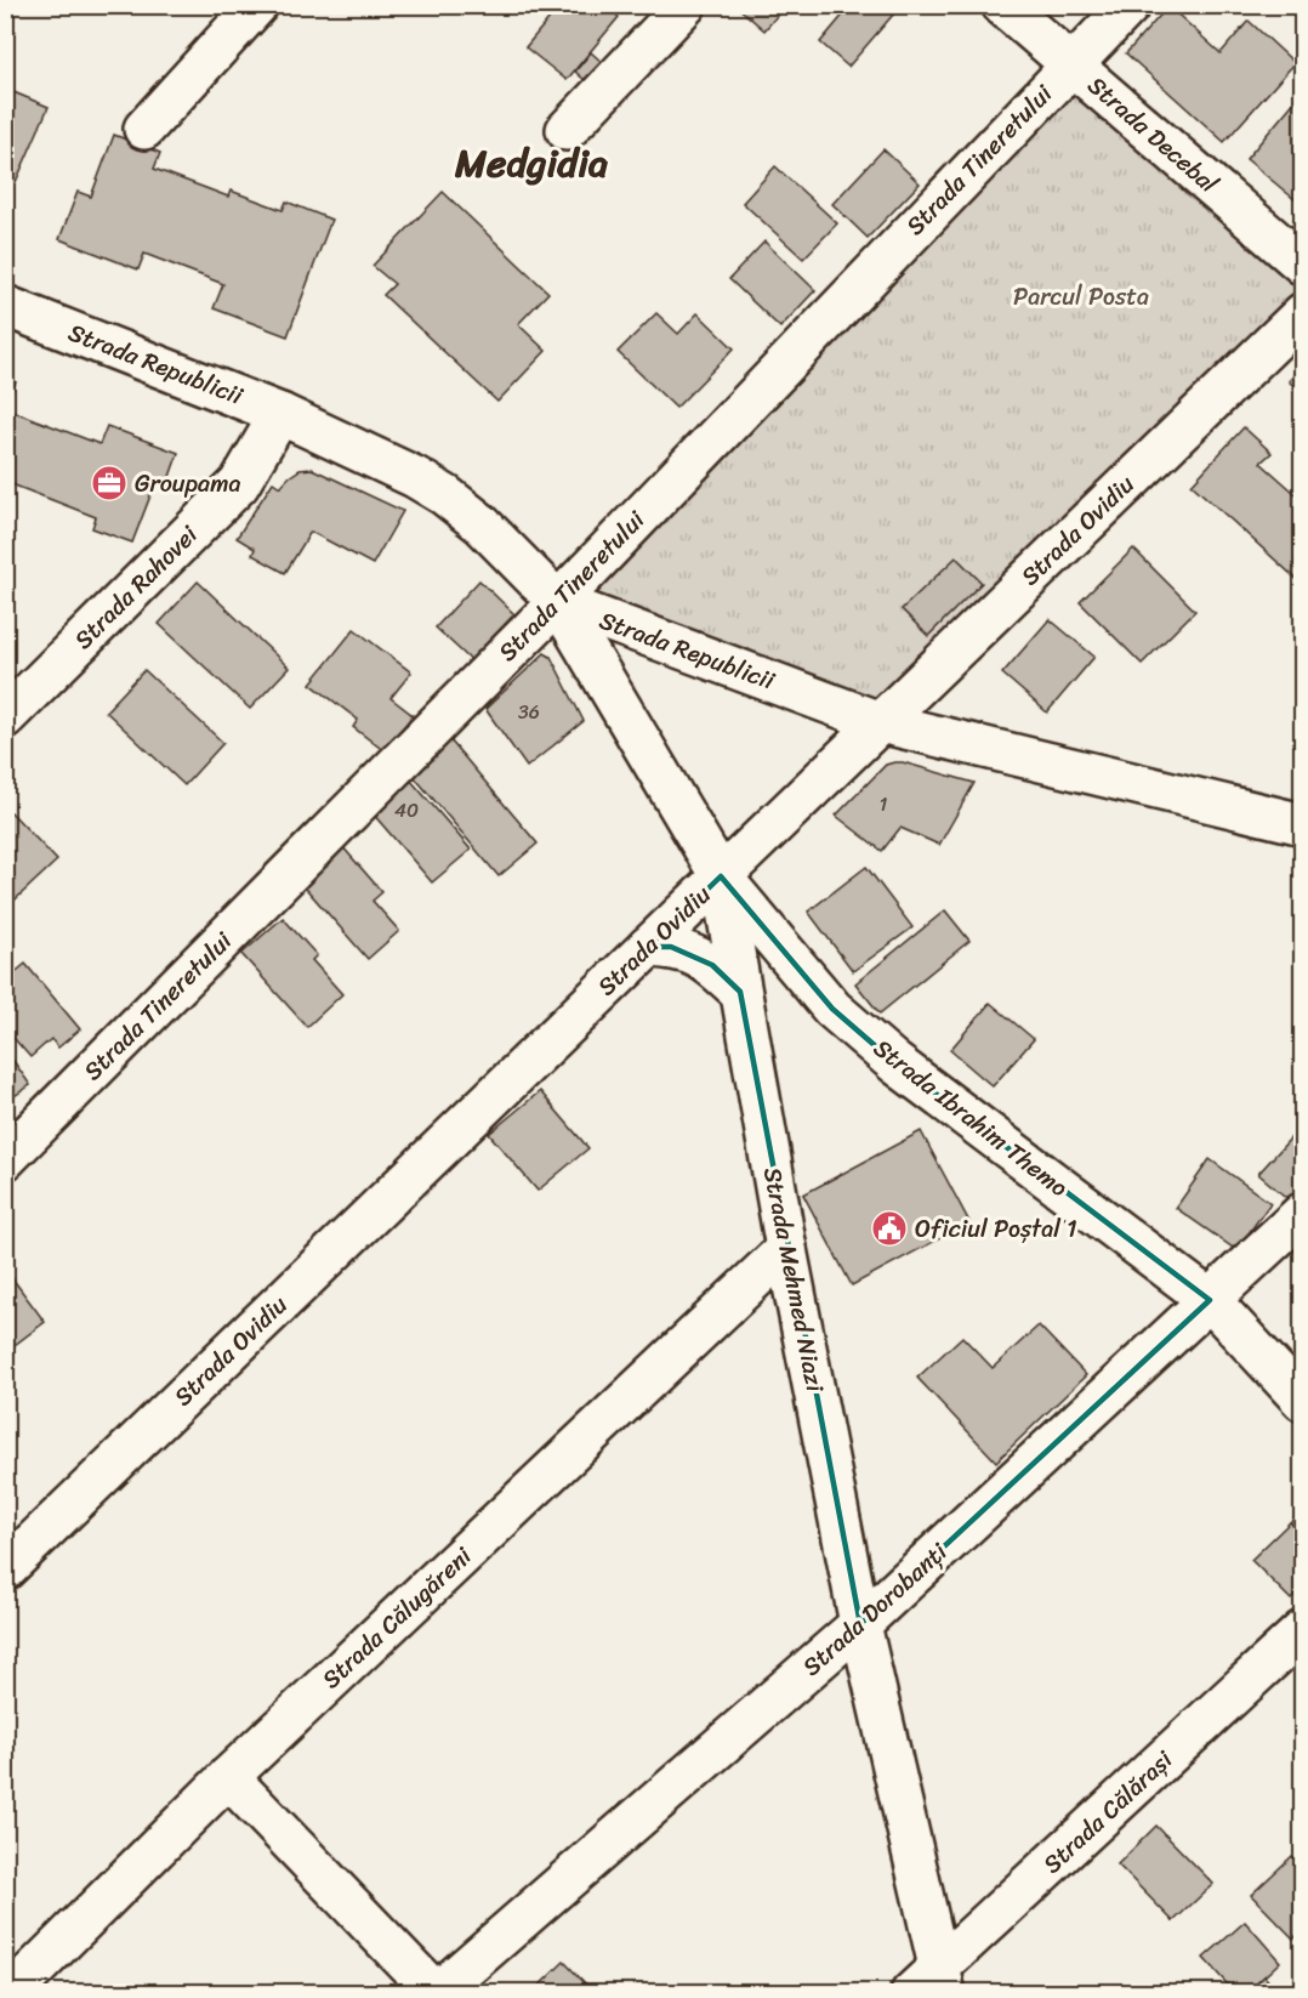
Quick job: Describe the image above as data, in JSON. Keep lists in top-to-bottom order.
{
  "streets": {
    "street": [
      "Strada Decebal",
      "Strada Tineretului",
      "Strada Republicii",
      "Strada Ovidiu",
      "Strada Rahovei",
      "Strada Ibrahim Themo",
      "Strada Mehmed Niazi",
      "Strada Dorobanți",
      "Strada Călugăreni",
      "Strada Călărași"
    ]
  },
  "crossings": [
    ["Strada Decebal", "Strada Tineretului"],
    ["Strada Tineretului", "Strada Republicii"],
    ["Strada Tineretului", "Strada Mehmed Niazi"],
    ["Strada Republicii", "Strada Ovidiu"],
    ["Strada Republicii", "Strada Rahovei"],
    ["Strada Republicii", "Strada Mehmed Niazi"],
    ["Strada Ovidiu", "Strada Ibrahim Themo"],
    ["Strada Ovidiu", "Strada Mehmed Niazi"],
    ["Strada Ibrahim Themo", "Strada Mehmed Niazi"],
    ["Strada Ibrahim Themo", "Strada Dorobanți"],
    ["Strada Mehmed Niazi", "Strada Dorobanți"],
    ["Strada Mehmed Niazi", "Strada Călugăreni"],
    ["Strada Mehmed Niazi", "Strada Călărași"]
  ],
  "districts": ["Medgidia"],
  "parks": ["Parcul Posta"],
  "places": {
    "office": ["Groupama"],
    "public building": ["Oficiul Poștal 1"]
  },
  "house_numbers": ["36", "1", "40"]
}
